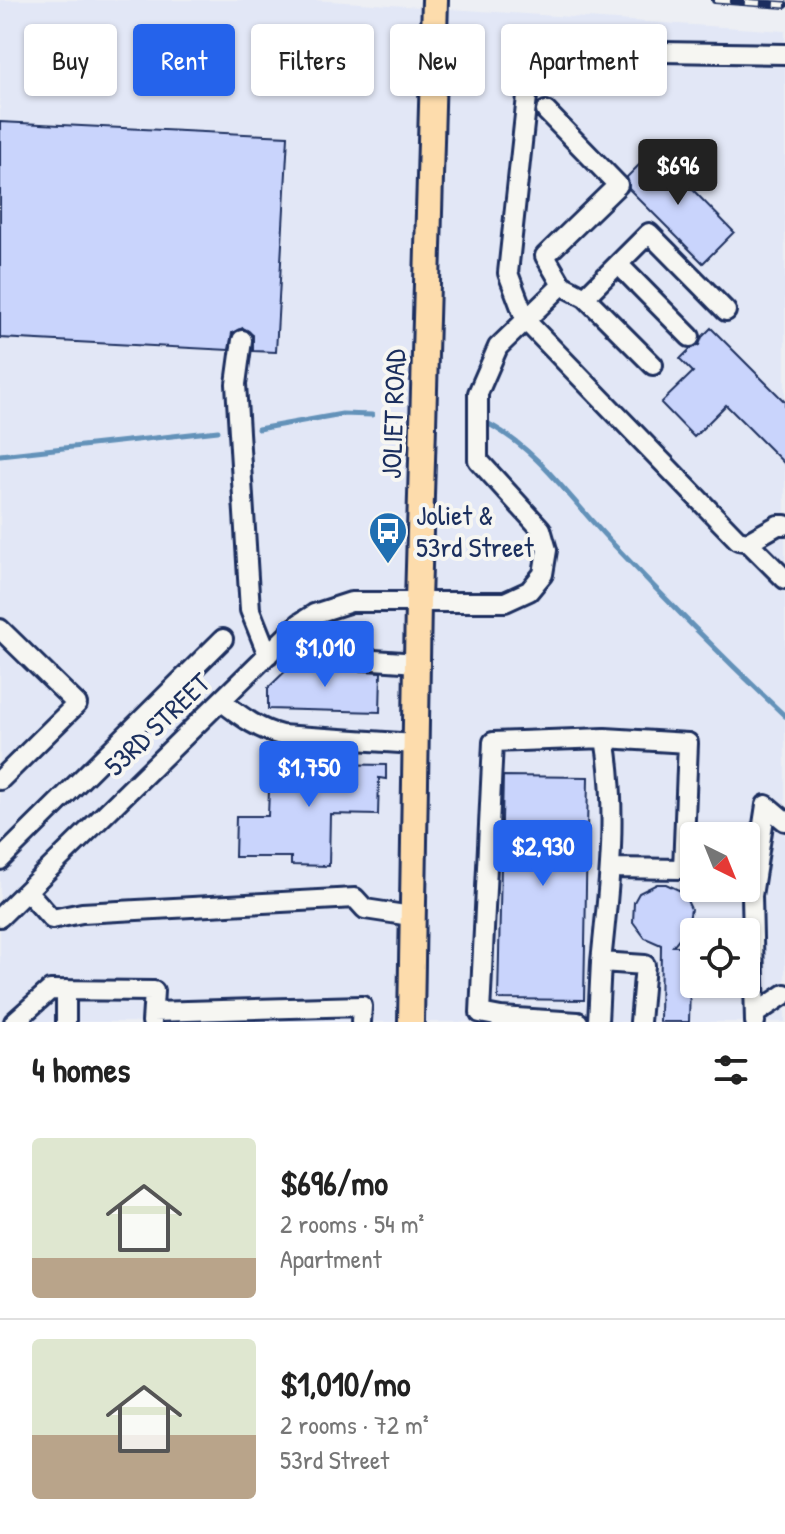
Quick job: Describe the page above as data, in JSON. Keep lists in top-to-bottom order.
{
  "streets": {
    "main road": ["JOLIET ROAD"],
    "street": ["53RD STREET"]
  },
  "crossings": [
    ["JOLIET ROAD", "53RD STREET"]
  ],
  "places": {
    "bus stop": ["Joliet & 53rd Street"]
  },
  "north": "bottom right",
  "page": {
    "chip": [
      "Buy",
      "Rent",
      "Filters",
      "New",
      "Apartment"
    ],
    "price": [
      "$696",
      "$1,010",
      "$1,750",
      "$2,930"
    ],
    "heading": "4 homes",
    "list": [
      {
        "name": "$696/mo",
        "note": "2 rooms · 54 m² · Apartment"
      },
      {
        "name": "$1,010/mo",
        "note": "2 rooms · 72 m² · 53rd Street"
      }
    ]
  }
}
